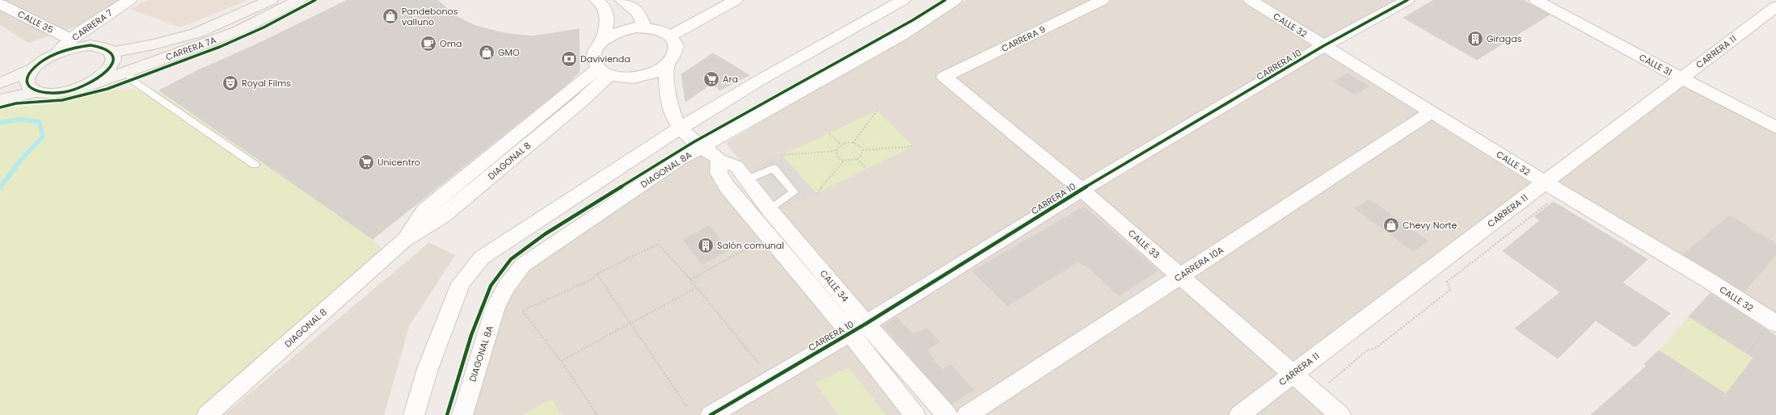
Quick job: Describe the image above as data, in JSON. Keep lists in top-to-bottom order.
{
  "streets": {
    "main road": ["CARRERA 7A"],
    "street": [
      "CALLE 35",
      "CARRERA 7",
      "CALLE 32",
      "CARRERA 9",
      "CARRERA 11",
      "CARRERA 10",
      "CALLE 31",
      "DIAGONAL 8",
      "DIAGONAL 8A",
      "CALLE 33",
      "CARRERA 10A",
      "CALLE 34"
    ]
  },
  "crossings": [
    ["CALLE 35", "CARRERA 7"],
    ["CALLE 32", "CARRERA 11"],
    ["CALLE 32", "CARRERA 10"],
    ["CALLE 32", "CARRERA 10A"],
    ["CARRERA 9", "CALLE 33"],
    ["CARRERA 11", "CALLE 31"],
    ["CARRERA 11", "CALLE 33"],
    ["CARRERA 10", "CALLE 33"],
    ["CARRERA 10", "CALLE 34"],
    ["DIAGONAL 8", "CALLE 34"],
    ["DIAGONAL 8A", "CALLE 34"],
    ["CALLE 33", "CARRERA 10A"]
  ],
  "places": {
    "shop": ["Pandebonos valluno", "GMO", "Chevy Norte"],
    "building": ["Giragas", "Salón comunal"],
    "cafe": ["Oma"],
    "bank": ["Davivienda"],
    "supermarket": ["Ara", "Unicentro"],
    "theatre": ["Royal Films"]
  }
}
